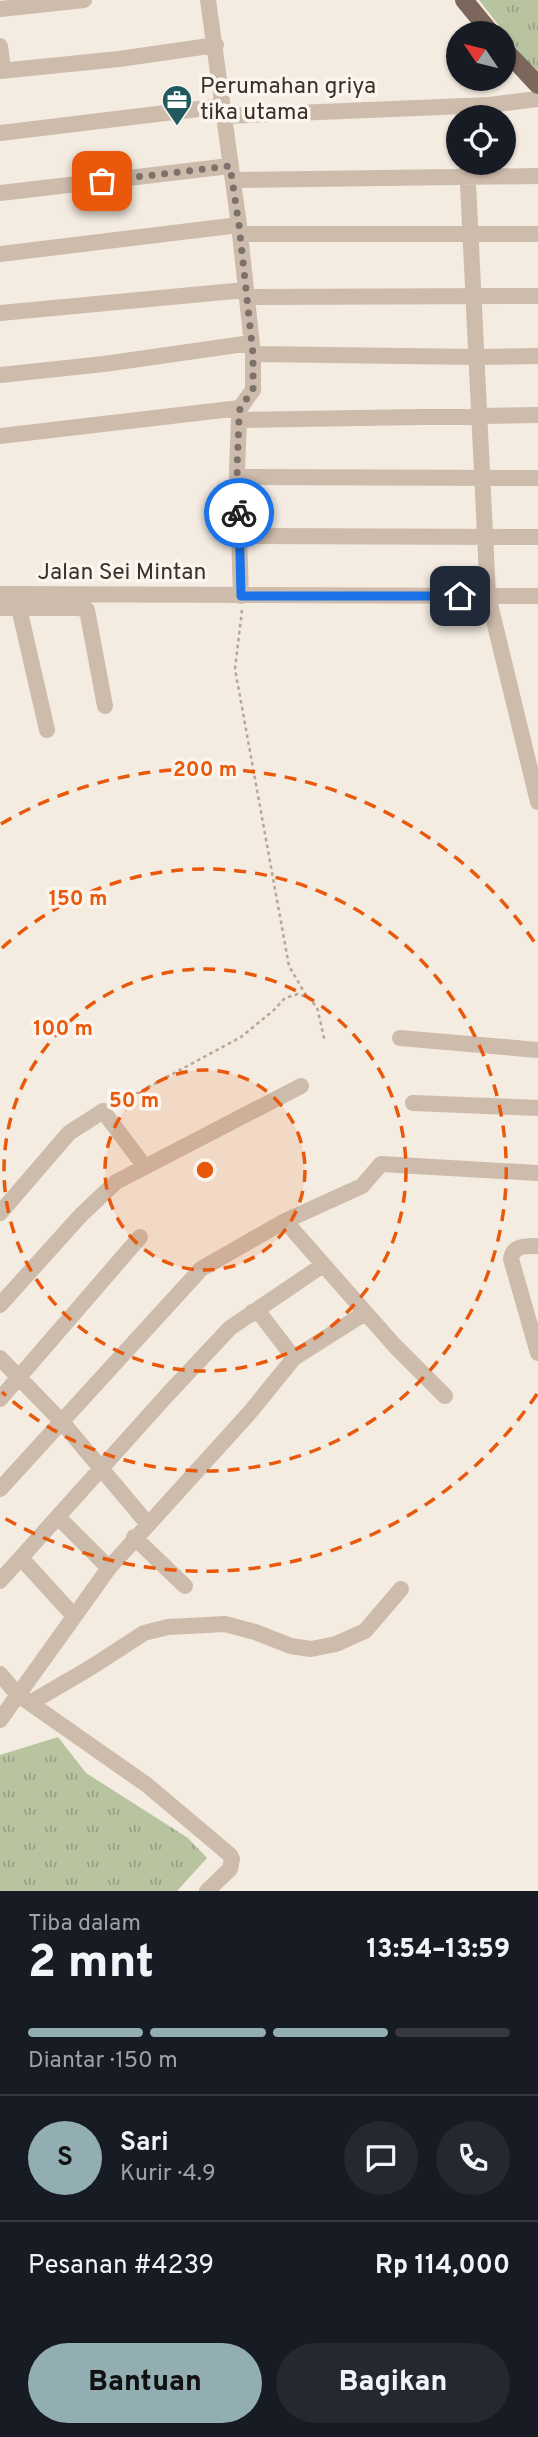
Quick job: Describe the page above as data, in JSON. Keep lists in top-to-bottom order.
{
  "streets": {
    "street": ["Jalan Sei Mintan"]
  },
  "places": {
    "office": ["Perumahan griya tika utama"]
  },
  "north": "top left",
  "page": {
    "heading": ["2 mnt", "Tiba dalam", "13:54–13:59"],
    "panel": [
      "Sari",
      "Kurir · 4.9",
      "Pesanan #4239",
      "Rp 114,000"
    ],
    "bar": "Diantar · 150 m",
    "round": "S",
    "buttons": ["Bantuan", "Bagikan"]
  },
  "rings": [
    "200 m",
    "150 m",
    "100 m",
    "50 m"
  ]
}
